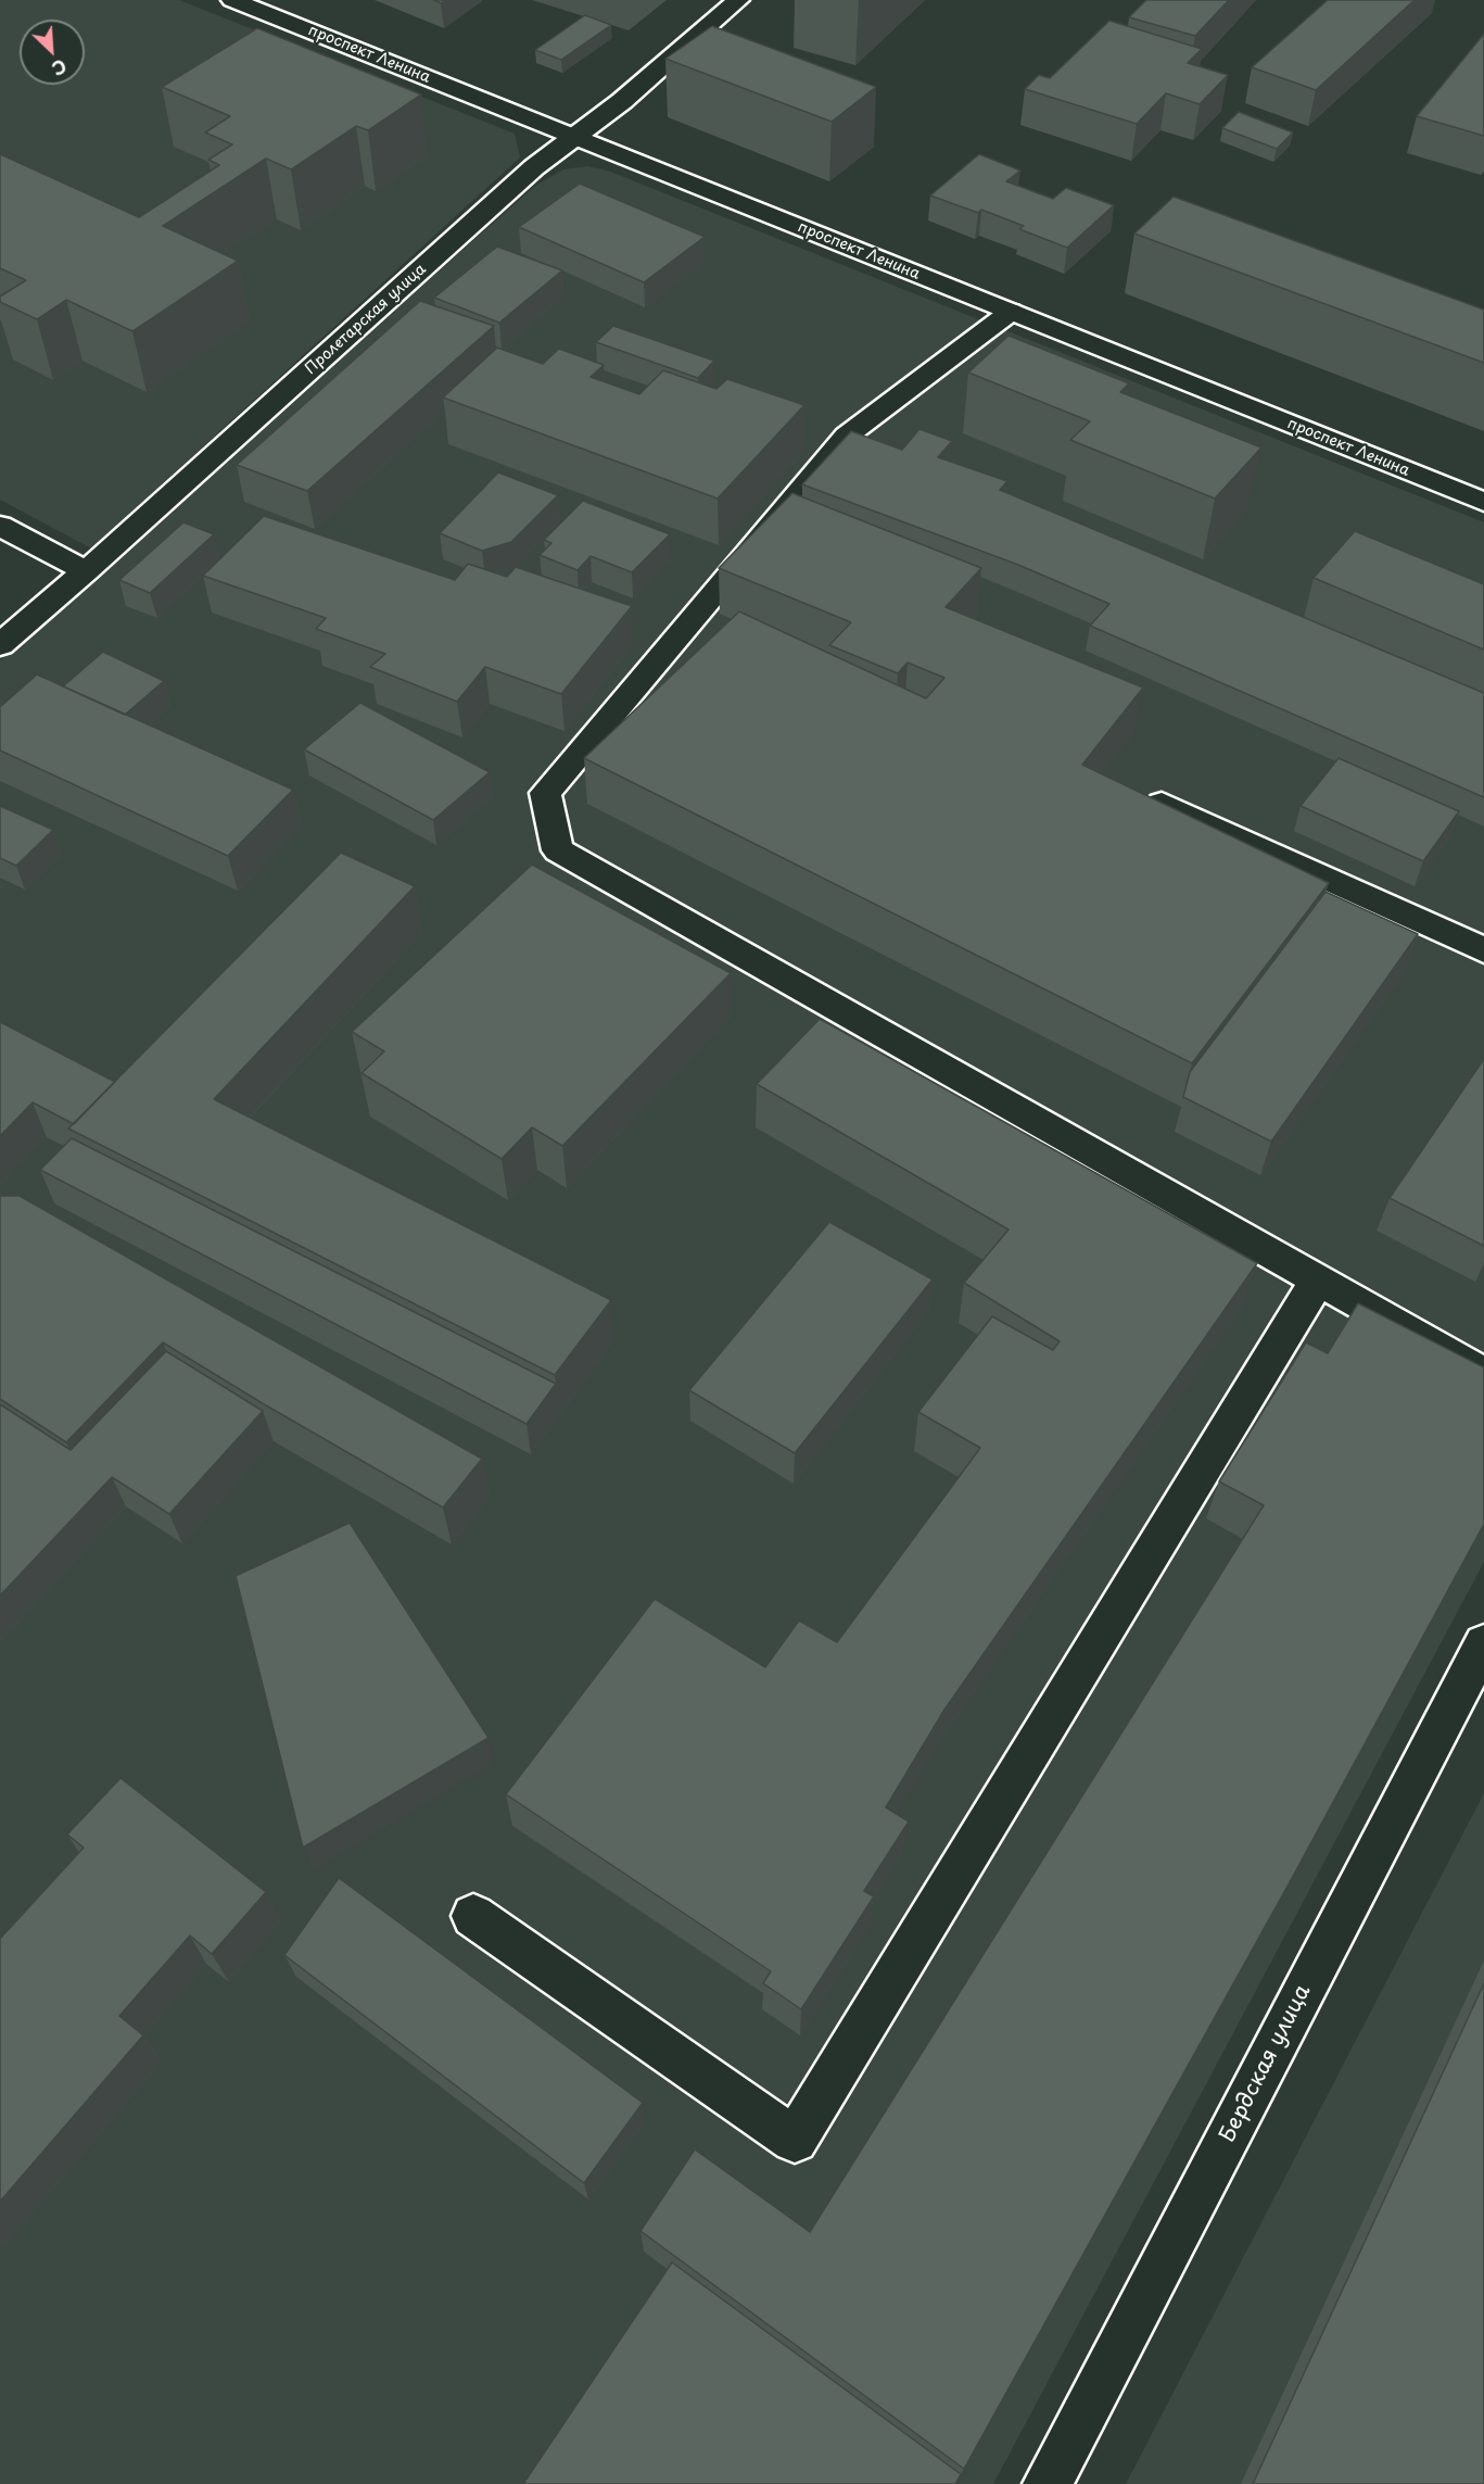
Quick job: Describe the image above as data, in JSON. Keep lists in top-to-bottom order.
{
  "streets": {
    "street": ["проспект Ленина", "Пролетарская улица", "Бердская улица"]
  },
  "crossings": [
    ["проспект Ленина", "Пролетарская улица"]
  ],
  "north": "bottom right"
}
